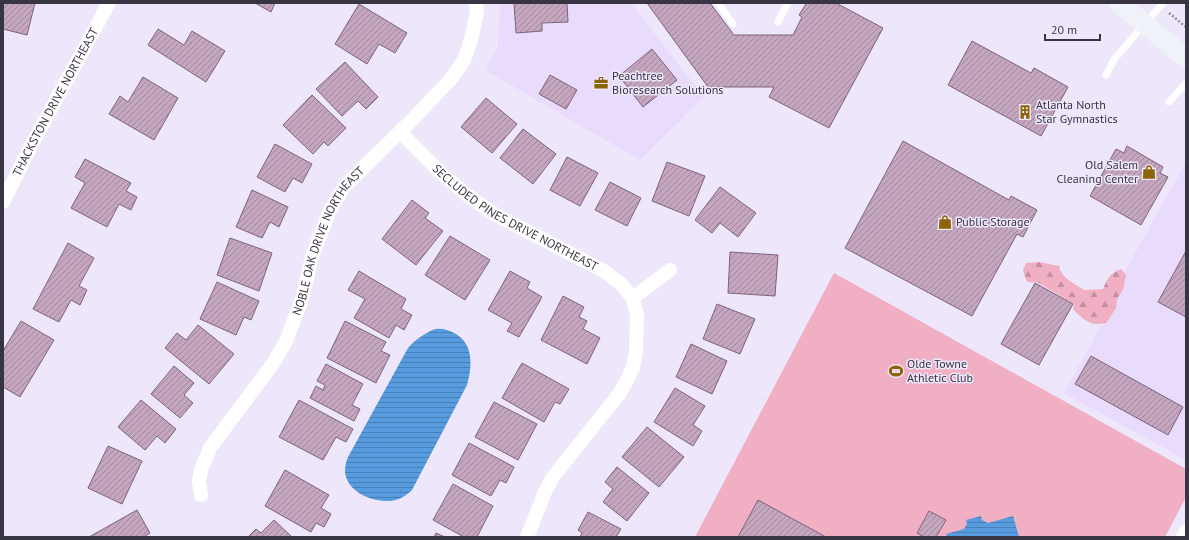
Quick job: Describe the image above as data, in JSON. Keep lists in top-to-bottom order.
{
  "streets": {
    "street": ["THACKSTON DRIVE NORTHEAST", "SECLUDED PINES DRIVE NORTHEAST", "NOBLE OAK DRIVE NORTHEAST"]
  },
  "crossings": [
    ["SECLUDED PINES DRIVE NORTHEAST", "NOBLE OAK DRIVE NORTHEAST"]
  ],
  "places": {
    "office": ["Peachtree Bioresearch Solutions"],
    "building": ["Atlanta North Star Gymnastics"],
    "shop": ["Old Salem Cleaning Center", "Public Storage"],
    "sports": ["Olde Towne Athletic Club"]
  },
  "scale_bar": "20 m"
}
